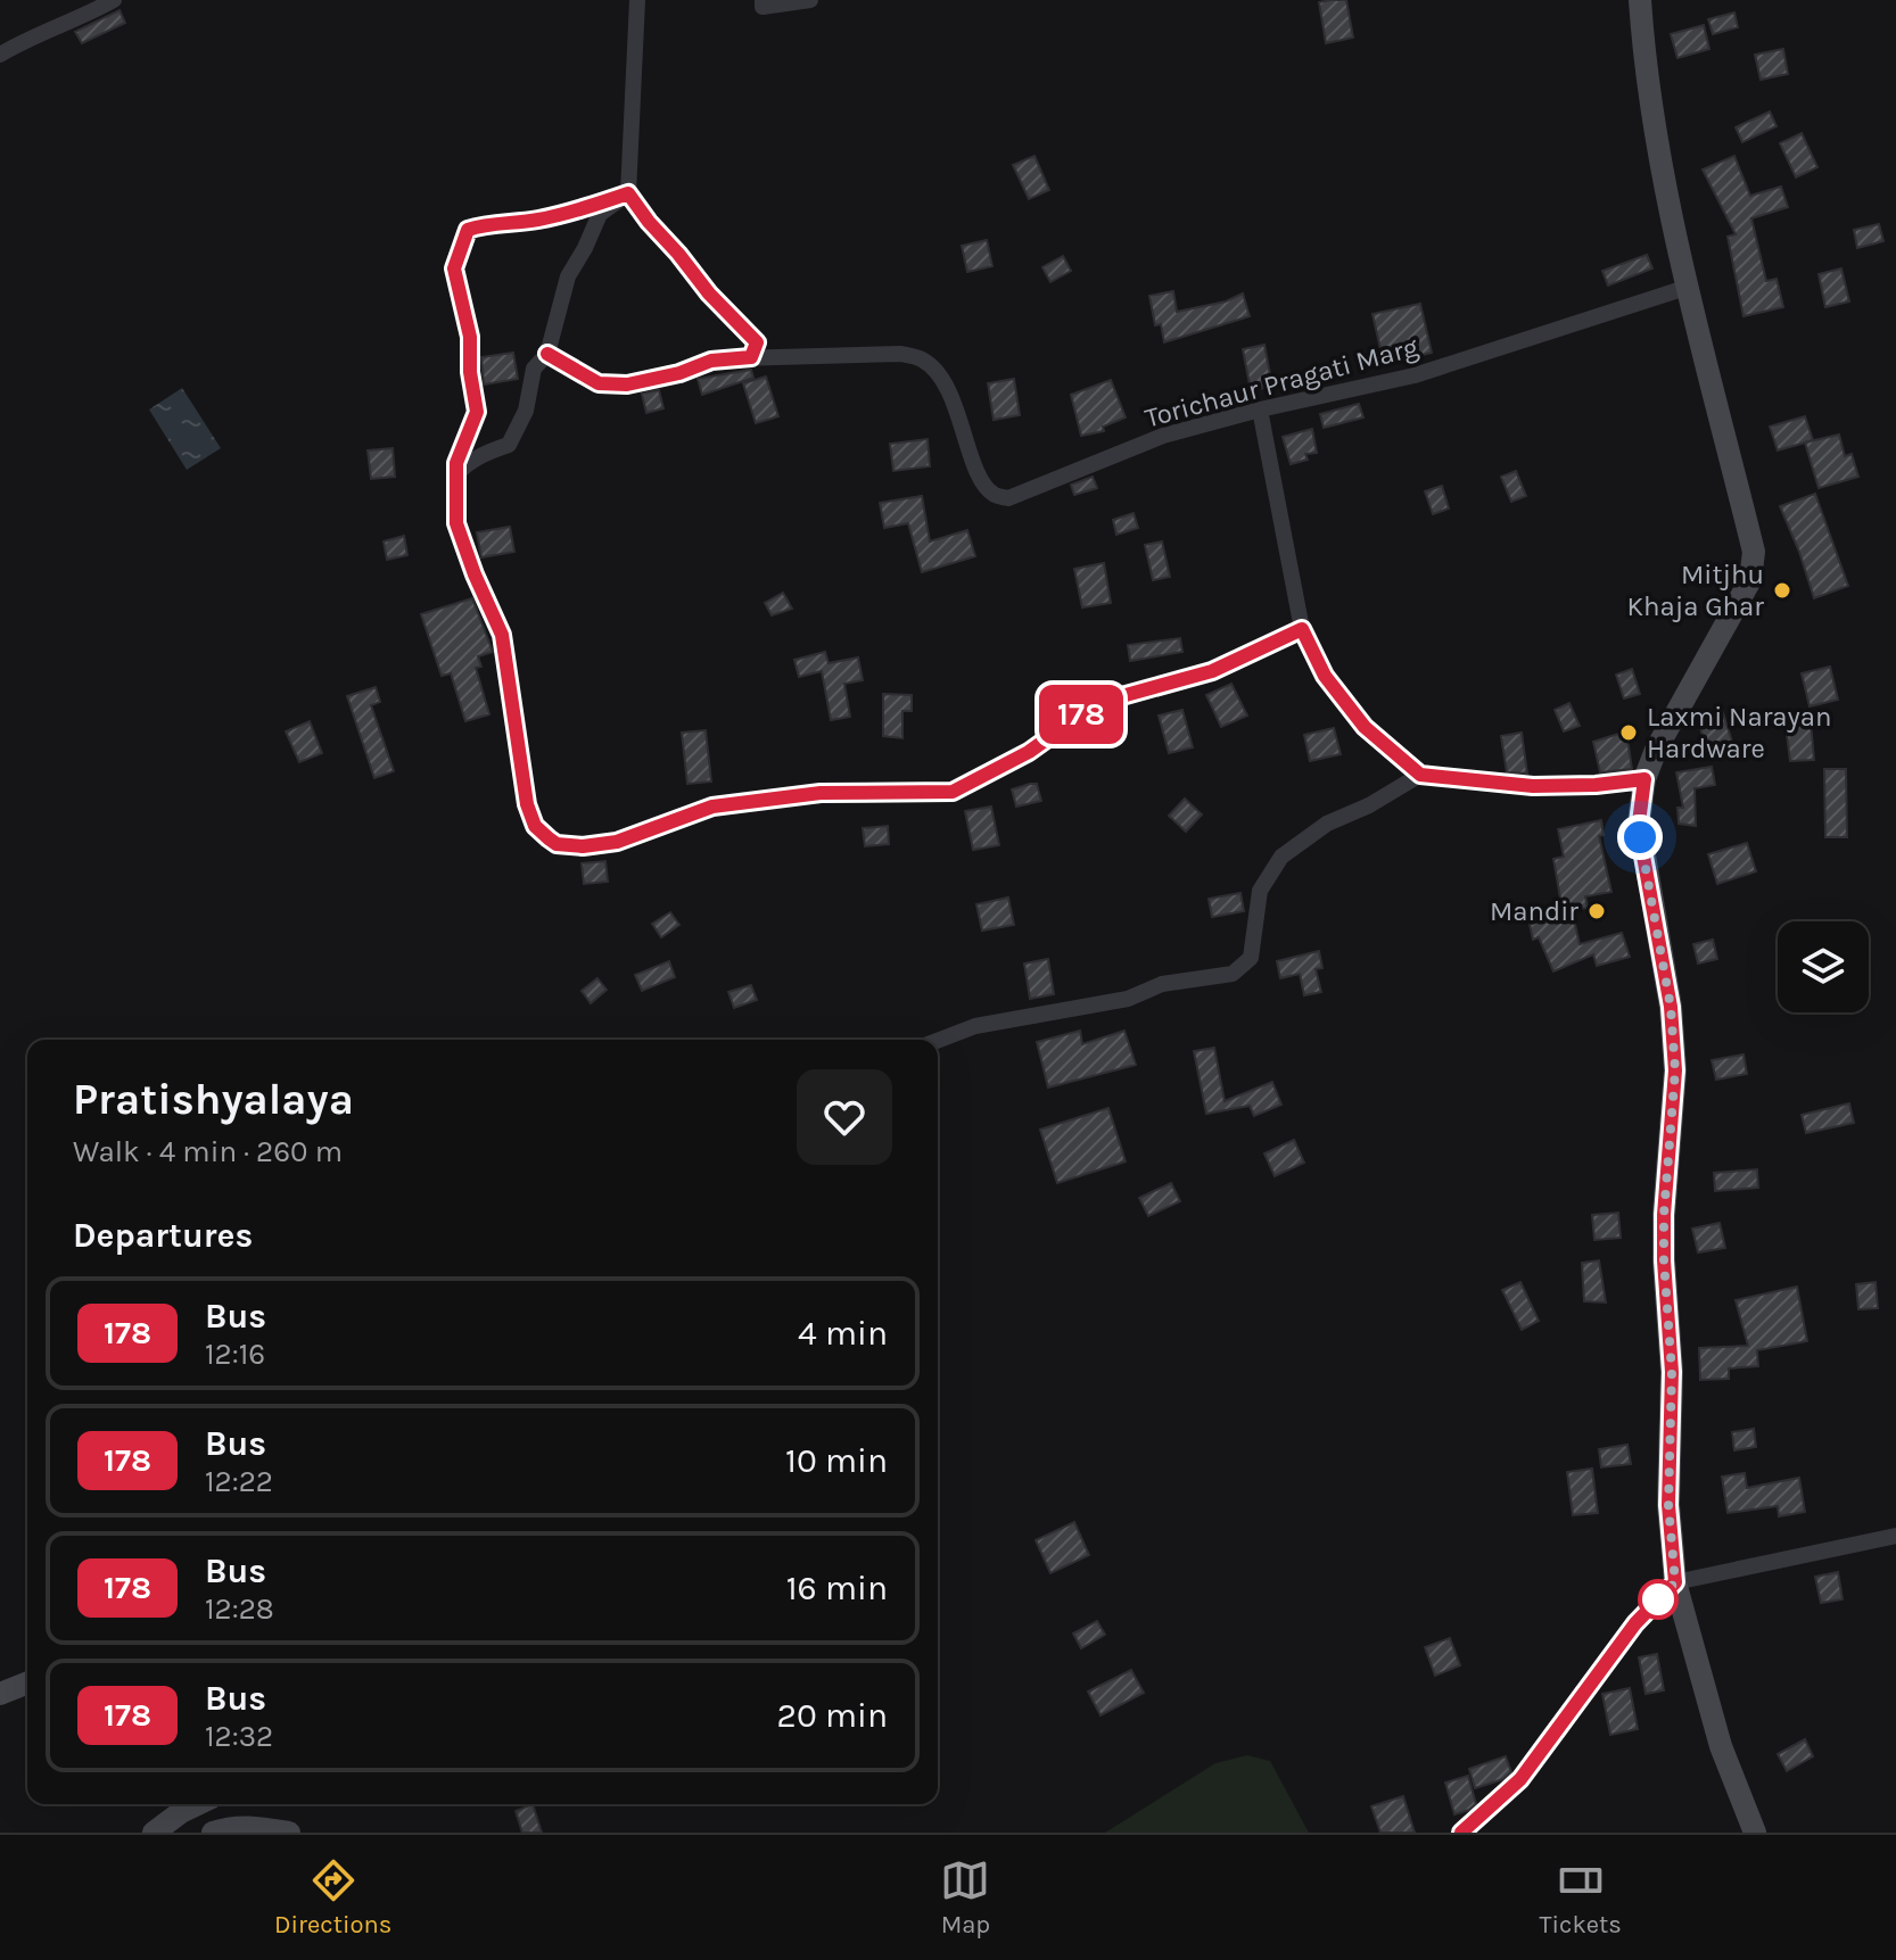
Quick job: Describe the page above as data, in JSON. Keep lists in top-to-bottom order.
{
  "streets": {
    "street": ["Torichaur Pragati Marg"]
  },
  "places": ["Mitjhu Khaja Ghar", "Laxmi Narayan Hardware", "Mandir"],
  "lines": ["bus line 178"],
  "page": {
    "on_map": "178",
    "heading": [
      ["Pratishyalaya", "Walk · 4 min · 260 m"],
      "Departures"
    ],
    "list": [
      {
        "mark": "178",
        "name": "Bus",
        "note": "12:16",
        "value": "4 min"
      },
      {
        "mark": "178",
        "name": "Bus",
        "note": "12:22",
        "value": "10 min"
      },
      {
        "mark": "178",
        "name": "Bus",
        "note": "12:28",
        "value": "16 min"
      },
      {
        "mark": "178",
        "name": "Bus",
        "note": "12:32",
        "value": "20 min"
      }
    ],
    "tabs": ["Directions", "Map", "Tickets"]
  }
}
